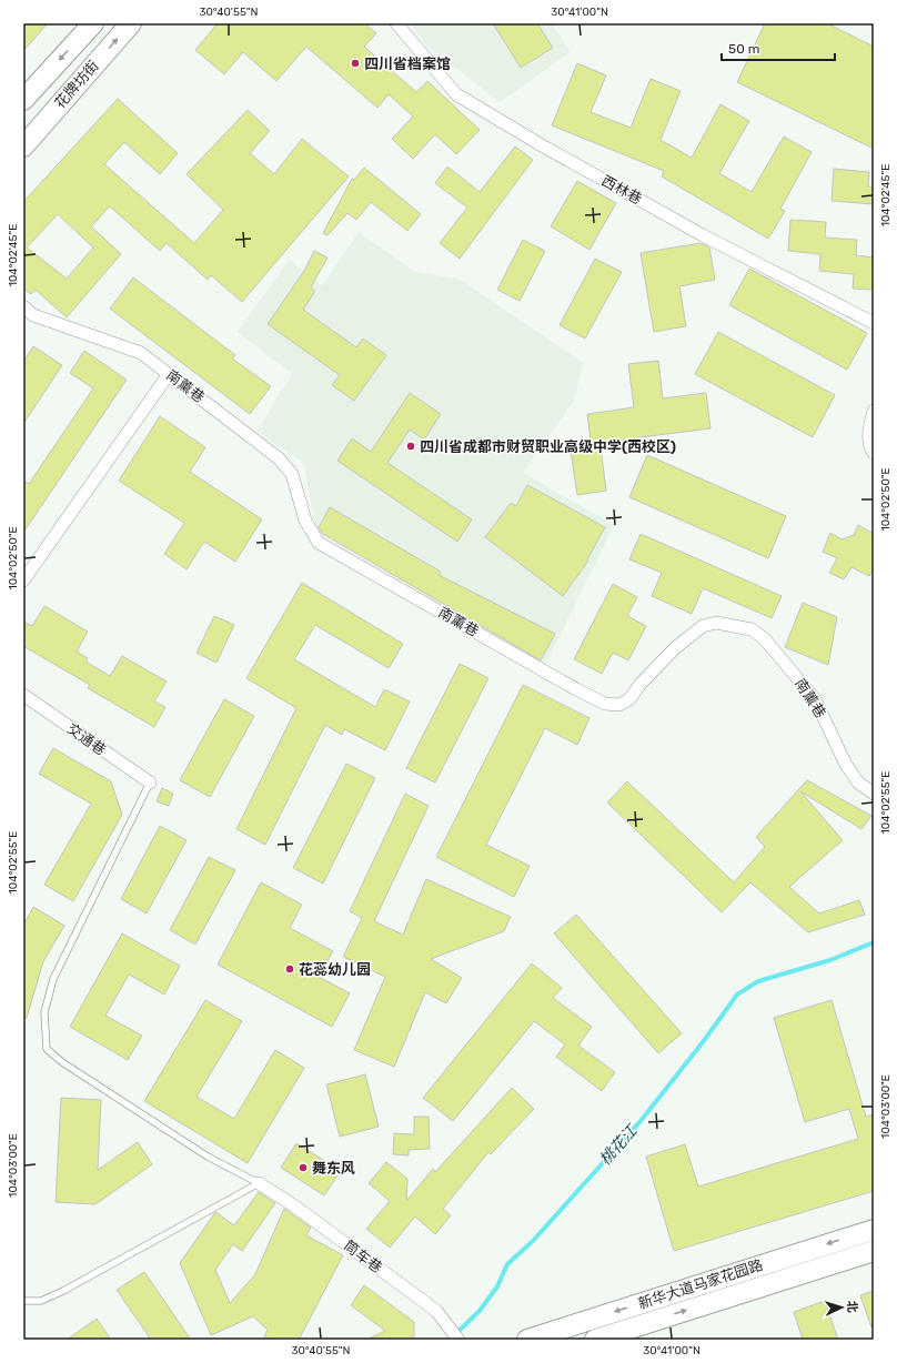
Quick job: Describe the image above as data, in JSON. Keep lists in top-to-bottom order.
{
  "streets": {
    "main road": ["花牌坊街", "新华大道马家花园路"],
    "street": [
      "西林巷",
      "南薰巷",
      "交通巷",
      "筒车巷"
    ]
  },
  "water": ["桃花江"],
  "places": [
    "四川省档案馆",
    "四川省成都市财贸职业高级中学(西校区)",
    "花蕊幼儿园",
    "舞东风"
  ],
  "scale_bar": "50 m",
  "north": "right",
  "coordinates": [
    "30°40'55\"N",
    "30°41'00\"N",
    "104°02'45\"E",
    "104°02'50\"E",
    "104°02'55\"E",
    "104°03'00\"E"
  ]
}
